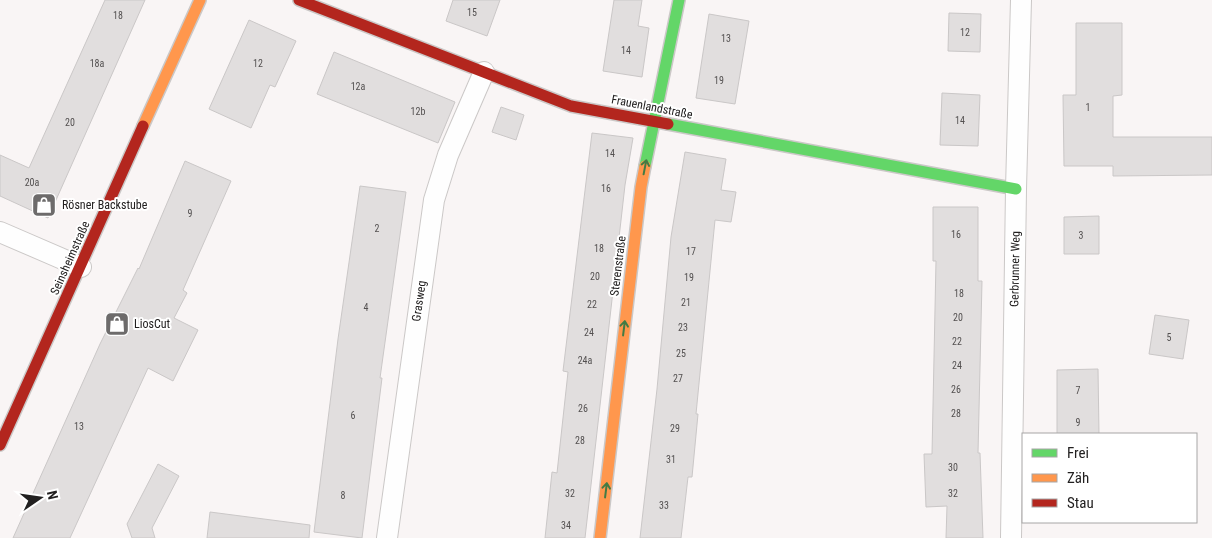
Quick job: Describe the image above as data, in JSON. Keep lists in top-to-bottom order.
{
  "streets": {
    "street": [
      "Frauenlandstraße",
      "Seinsheimstraße",
      "Sterenstraße",
      "Gerbrunner Weg",
      "Grasweg"
    ]
  },
  "crossings": [
    ["Frauenlandstraße", "Sterenstraße"],
    ["Frauenlandstraße", "Gerbrunner Weg"],
    ["Frauenlandstraße", "Grasweg"]
  ],
  "one_way": ["Sterenstraße"],
  "places": {
    "shop": ["Rösner Backstube", "LiosCut"]
  },
  "house_numbers": [
    "15",
    "18",
    "12",
    "13",
    "14",
    "18a",
    "12",
    "19",
    "12a",
    "1",
    "12b",
    "14",
    "20",
    "14",
    "20a",
    "16",
    "9",
    "2",
    "16",
    "3",
    "18",
    "17",
    "20",
    "19",
    "18",
    "21",
    "22",
    "4",
    "20",
    "23",
    "24",
    "5",
    "22",
    "25",
    "24a",
    "24",
    "27",
    "26",
    "7",
    "26",
    "28",
    "6",
    "9",
    "13",
    "29",
    "28",
    "31",
    "30",
    "32",
    "32",
    "8",
    "33",
    "34"
  ],
  "legend": ["Frei", "Zäh", "Stau"],
  "north": "right"
}
